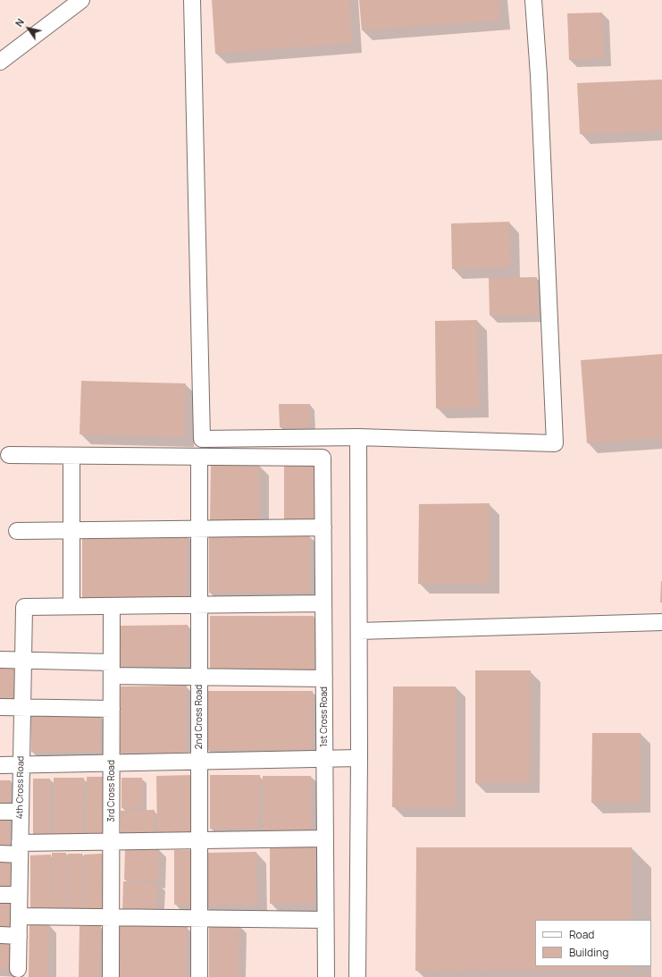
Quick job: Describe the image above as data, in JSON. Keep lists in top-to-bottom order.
{
  "streets": {
    "street": [
      "2nd Cross Road",
      "1st Cross Road",
      "4th Cross Road",
      "3rd Cross Road"
    ]
  },
  "crossings": [
    ["2nd Cross Road", "1st Cross Road"]
  ],
  "legend": ["Road", "Building"],
  "north": "top left"
}
